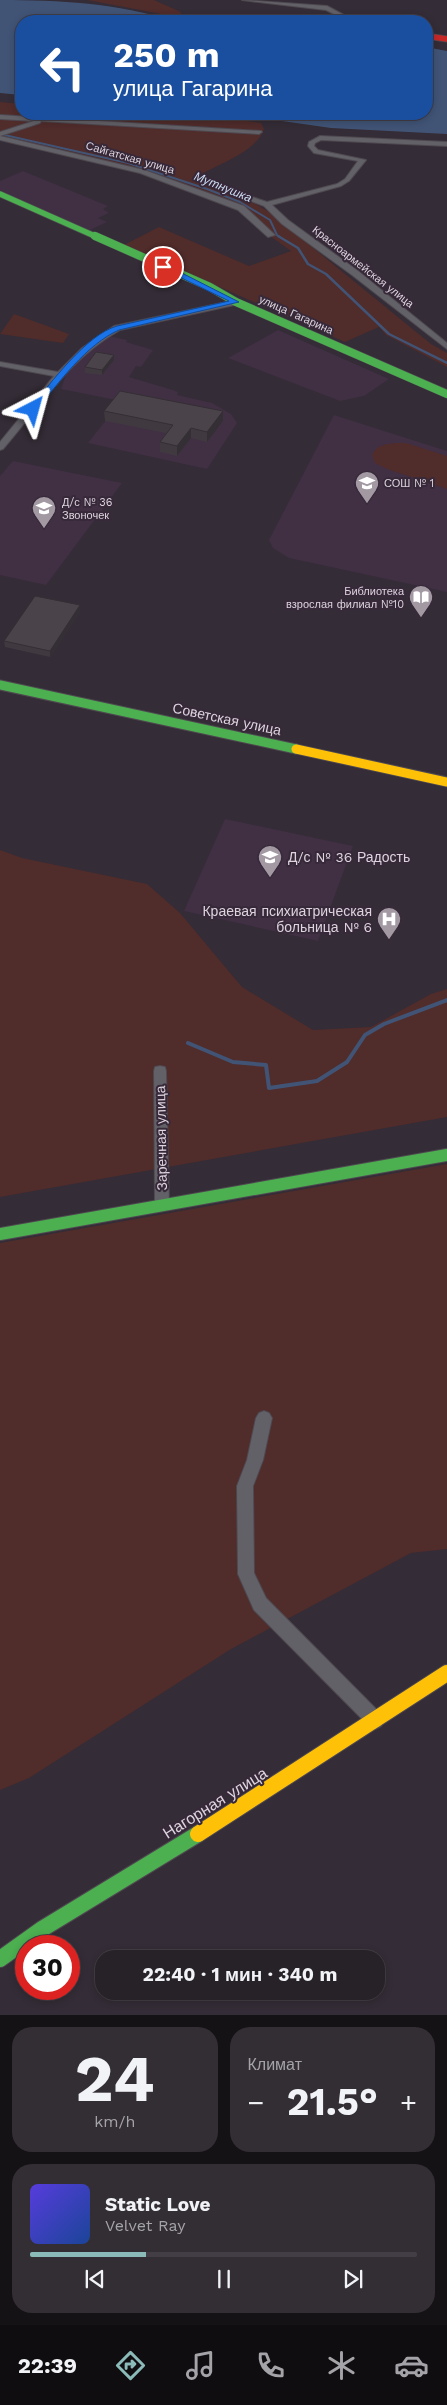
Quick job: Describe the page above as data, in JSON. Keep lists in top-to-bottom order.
{
  "streets": {
    "street": [
      "Сайгатская улица",
      "Красноармейская улица",
      "улица Гагарина",
      "Советская улица",
      "Заречная улица",
      "Нагорная улица"
    ]
  },
  "water": ["Мутнушка"],
  "places": {
    "school or university": ["СОШ № 1", "Д/с № 36 Звоночек", "Д/с № 36 Радость"],
    "library": ["Библиотека взрослая филиал №10"],
    "hospital": ["Краевая психиатрическая больница № 6"]
  },
  "page": {
    "turn": ["250 m", "улица Гагарина"],
    "limit": "30",
    "trip": "22:40 · 1 мин · 340 m",
    "tile": [
      ["24", "km/h"],
      "Климат"
    ],
    "heat": ["−", "21.5°", "+"],
    "song": ["Static Love", "Velvet Ray"],
    "tabs": "22:39"
  }
}
